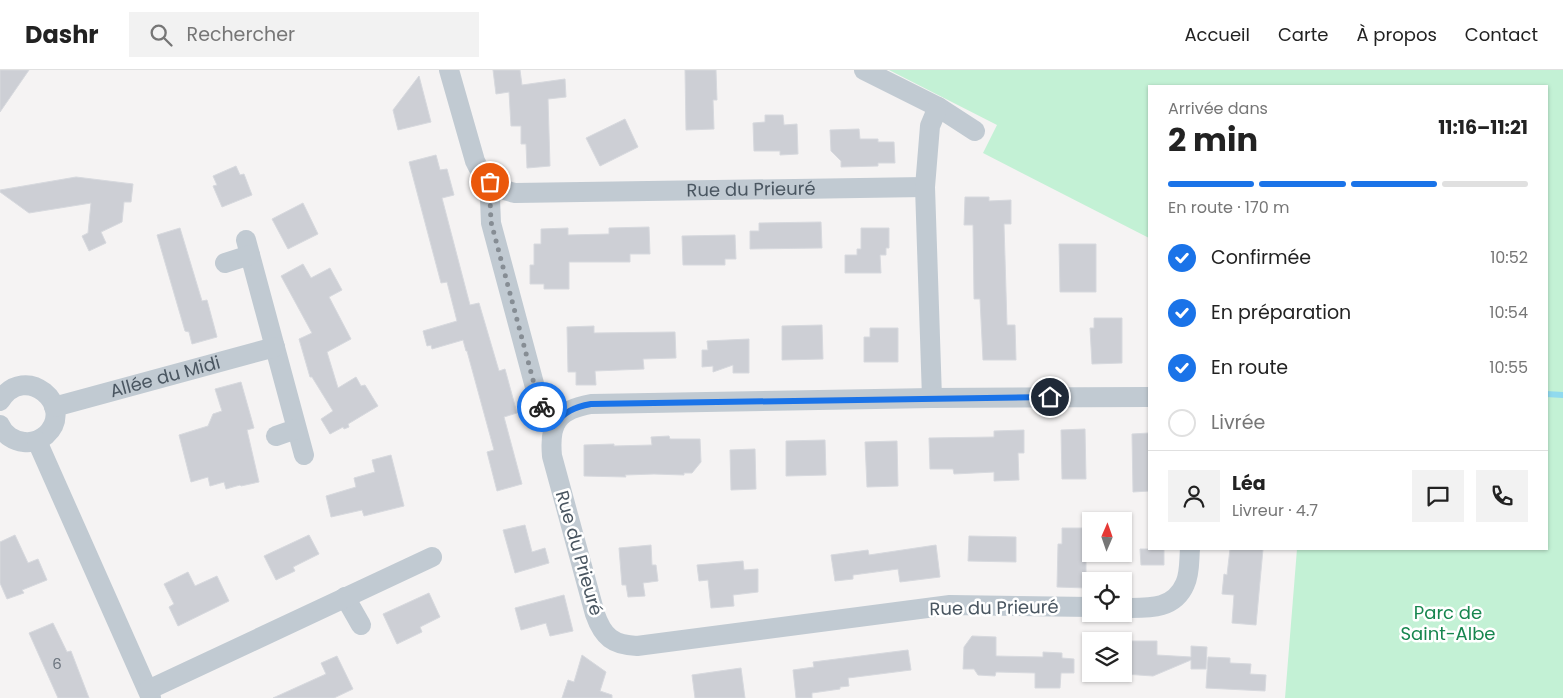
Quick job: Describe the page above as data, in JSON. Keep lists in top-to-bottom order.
{
  "streets": {
    "street": ["Rue du Prieuré", "Allée du Midi"]
  },
  "parks": ["Parc de Saint-Albe"],
  "house_numbers": ["6"],
  "north": "top",
  "page": {
    "header": "Dashr",
    "search": "Rechercher",
    "nav": [
      "Accueil",
      "Carte",
      "À propos",
      "Contact"
    ],
    "heading": ["2 min", "Arrivée dans", "11:16–11:21"],
    "panel": ["Léa", "Livreur · 4.7"],
    "bar": "En route · 170 m",
    "list": [
      ["Confirmée", "10:52"],
      ["En préparation", "10:54"],
      ["En route", "10:55"],
      "Livrée"
    ]
  }
}
